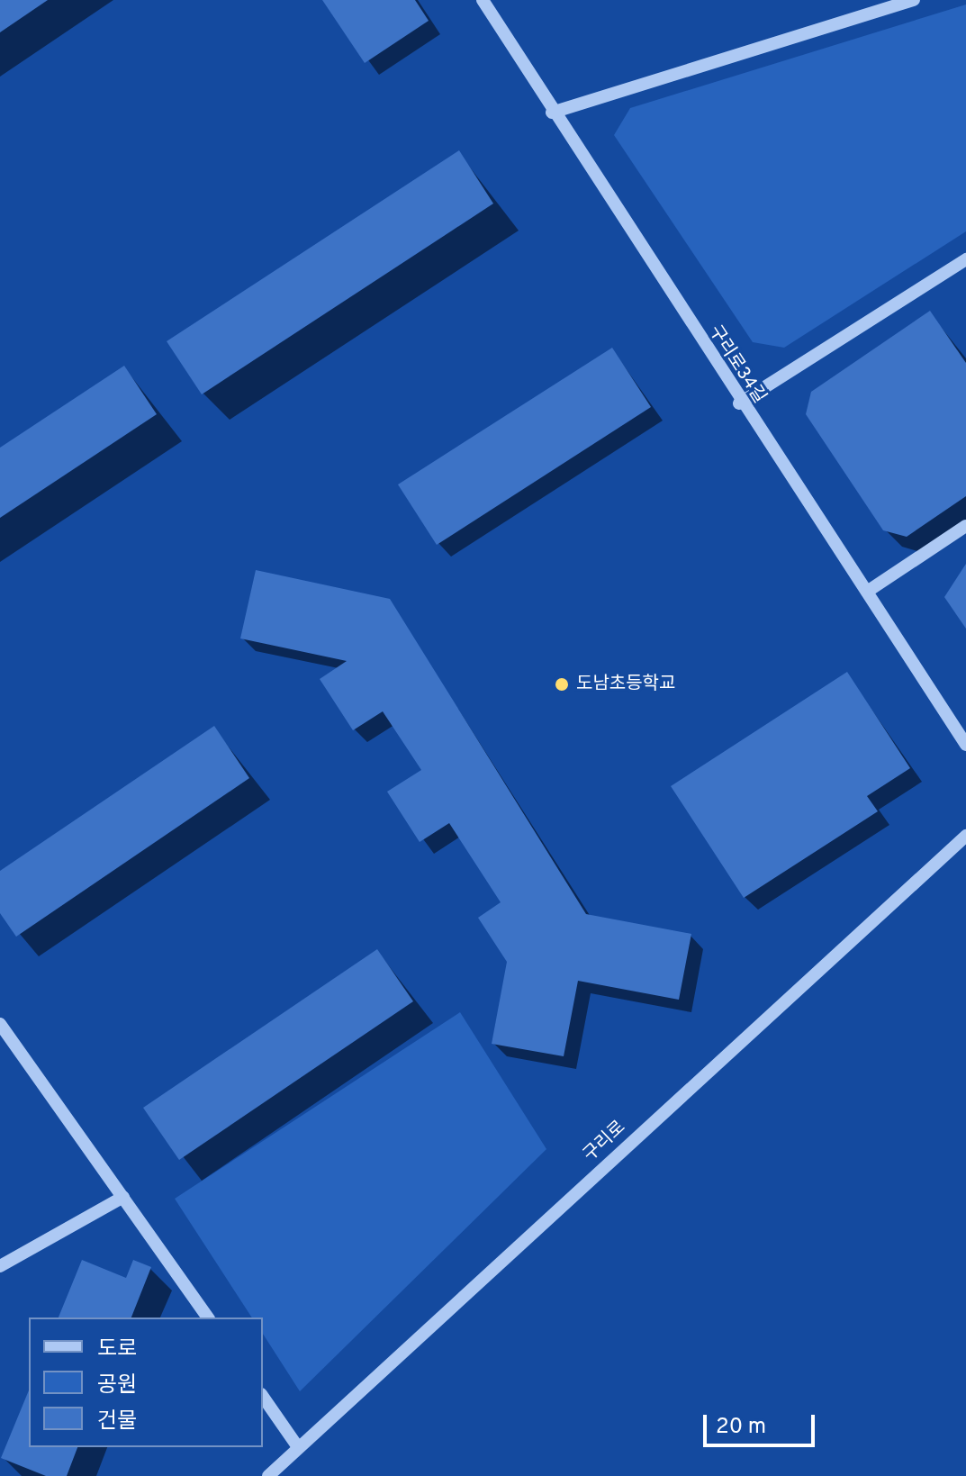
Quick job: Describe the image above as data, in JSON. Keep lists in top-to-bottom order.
{
  "streets": {
    "street": ["구리로34길", "구리로"]
  },
  "places": ["도남초등학교"],
  "legend": ["도로", "공원", "건물"],
  "scale_bar": "20 m"
}
